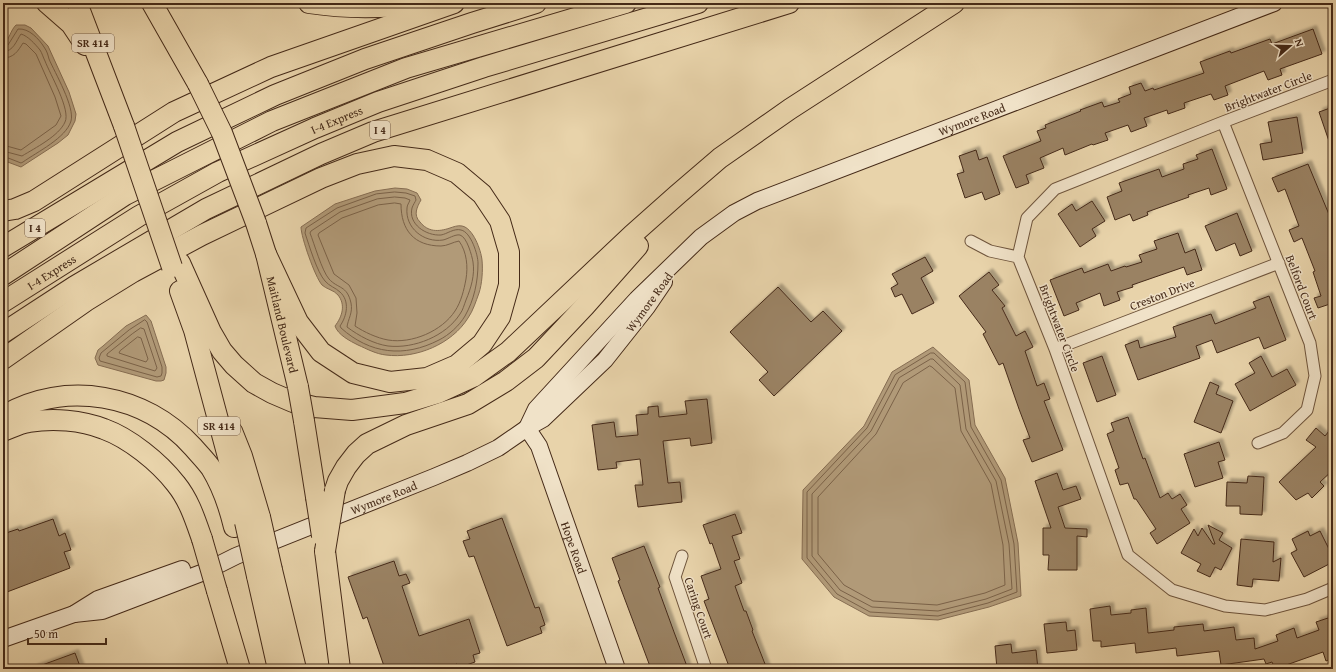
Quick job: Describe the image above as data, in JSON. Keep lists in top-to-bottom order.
{
  "streets": {
    "highway": [
      "SR 414",
      "I-4 Express",
      "I 4",
      "Maitland Boulevard"
    ],
    "main road": ["Wymore Road", "Hope Road"],
    "street": [
      "Brightwater Circle",
      "Belford Court",
      "Creston Drive",
      "Caring Court"
    ]
  },
  "crossings": [
    ["Brightwater Circle", "Belford Court"],
    ["Brightwater Circle", "Creston Drive"],
    ["Wymore Road", "Hope Road"],
    ["Belford Court", "Creston Drive"]
  ],
  "scale_bar": "50 m",
  "north": "right"
}
